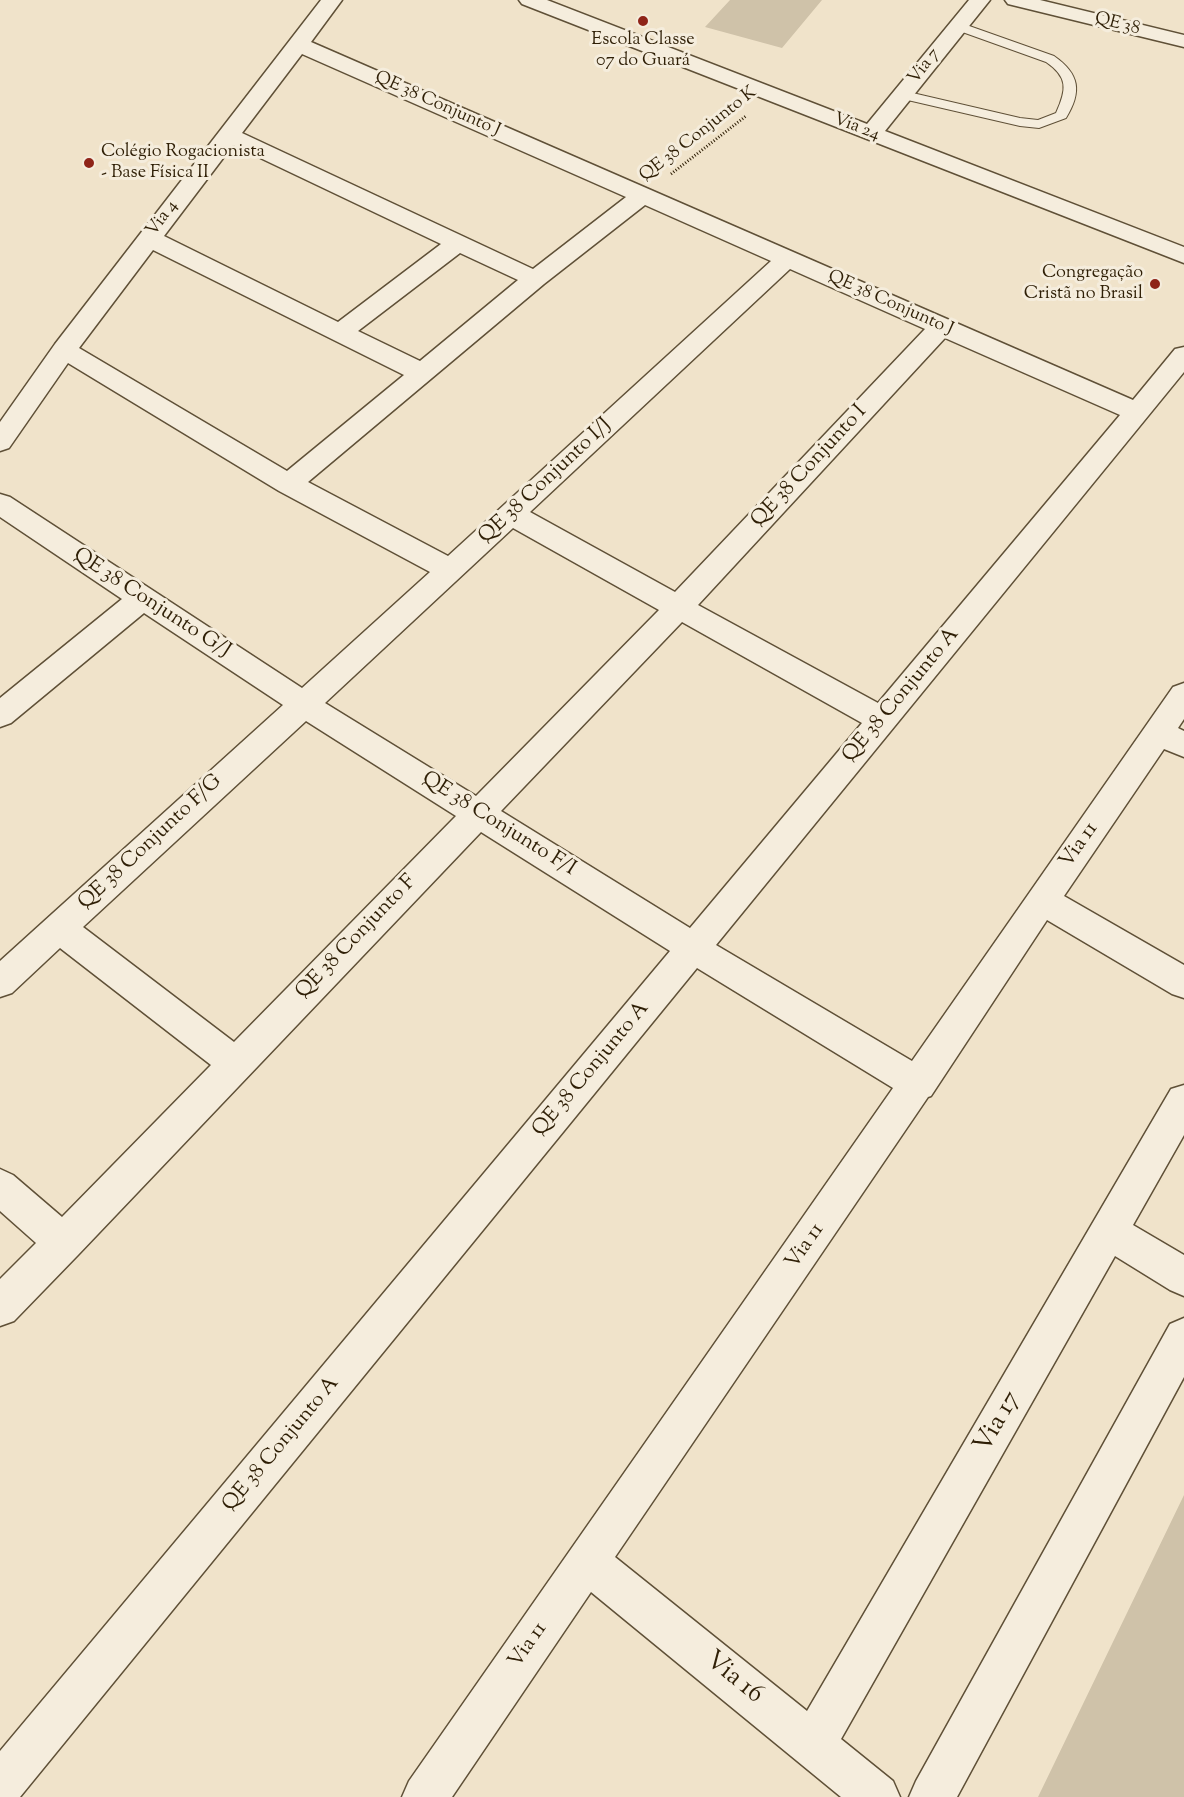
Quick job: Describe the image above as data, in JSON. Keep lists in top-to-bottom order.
{
  "streets": {
    "street": [
      "QE 38",
      "Via 7",
      "QE 38 Conjunto J",
      "Via 24",
      "Via 4",
      "QE 38 Conjunto I",
      "QE 38 Conjunto I/J",
      "QE 38 Conjunto G/J",
      "QE 38 Conjunto A",
      "QE 38 Conjunto F/I",
      "QE 38 Conjunto F/G",
      "Via 11",
      "QE 38 Conjunto F",
      "Via 17",
      "Via 16"
    ],
    "path": ["QE 38 Conjunto K"]
  },
  "crossings": [
    ["Via 7", "Via 24"],
    ["QE 38 Conjunto J", "QE 38 Conjunto K"],
    ["QE 38 Conjunto J", "Via 4"],
    ["QE 38 Conjunto J", "QE 38 Conjunto I"],
    ["QE 38 Conjunto J", "QE 38 Conjunto I/J"],
    ["QE 38 Conjunto J", "QE 38 Conjunto A"],
    ["Via 24", "QE 38 Conjunto K"],
    ["QE 38 Conjunto I", "QE 38 Conjunto F/I"],
    ["QE 38 Conjunto I", "QE 38 Conjunto F"],
    ["QE 38 Conjunto I/J", "QE 38 Conjunto G/J"],
    ["QE 38 Conjunto I/J", "QE 38 Conjunto F/I"],
    ["QE 38 Conjunto I/J", "QE 38 Conjunto F/G"],
    ["QE 38 Conjunto G/J", "QE 38 Conjunto F/I"],
    ["QE 38 Conjunto G/J", "QE 38 Conjunto F/G"],
    ["QE 38 Conjunto A", "QE 38 Conjunto F/I"],
    ["QE 38 Conjunto F/I", "QE 38 Conjunto F/G"],
    ["QE 38 Conjunto F/I", "Via 11"],
    ["QE 38 Conjunto F/I", "QE 38 Conjunto F"],
    ["Via 11", "Via 16"],
    ["Via 17", "Via 16"]
  ],
  "places": ["Escola Classe 07 do Guará", "Colégio Rogacionista - Base Física II", "Congregação Cristã no Brasil"]
}
